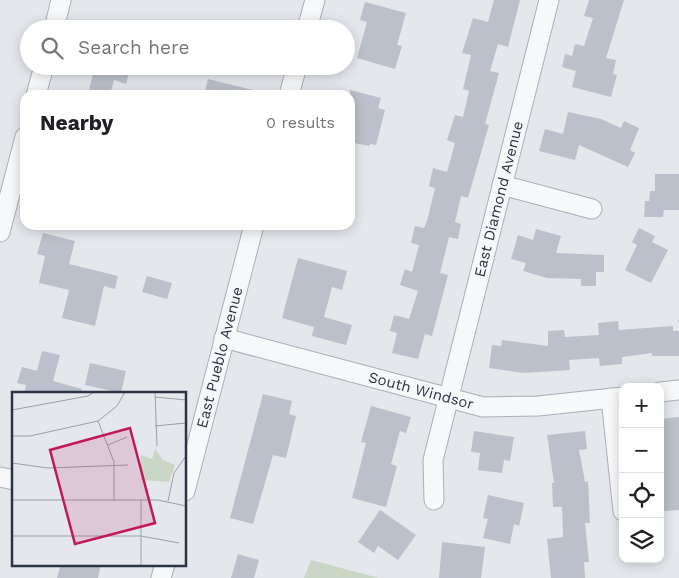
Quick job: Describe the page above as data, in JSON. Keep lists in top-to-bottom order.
{
  "streets": {
    "street": ["East Diamond Avenue", "East Pueblo Avenue", "South Windsor"]
  },
  "crossings": [
    ["East Diamond Avenue", "South Windsor"],
    ["East Pueblo Avenue", "South Windsor"]
  ],
  "page": {
    "search": "Search here",
    "heading": ["Nearby", "0 results"],
    "map_buttons": ["+", "−"]
  }
}
